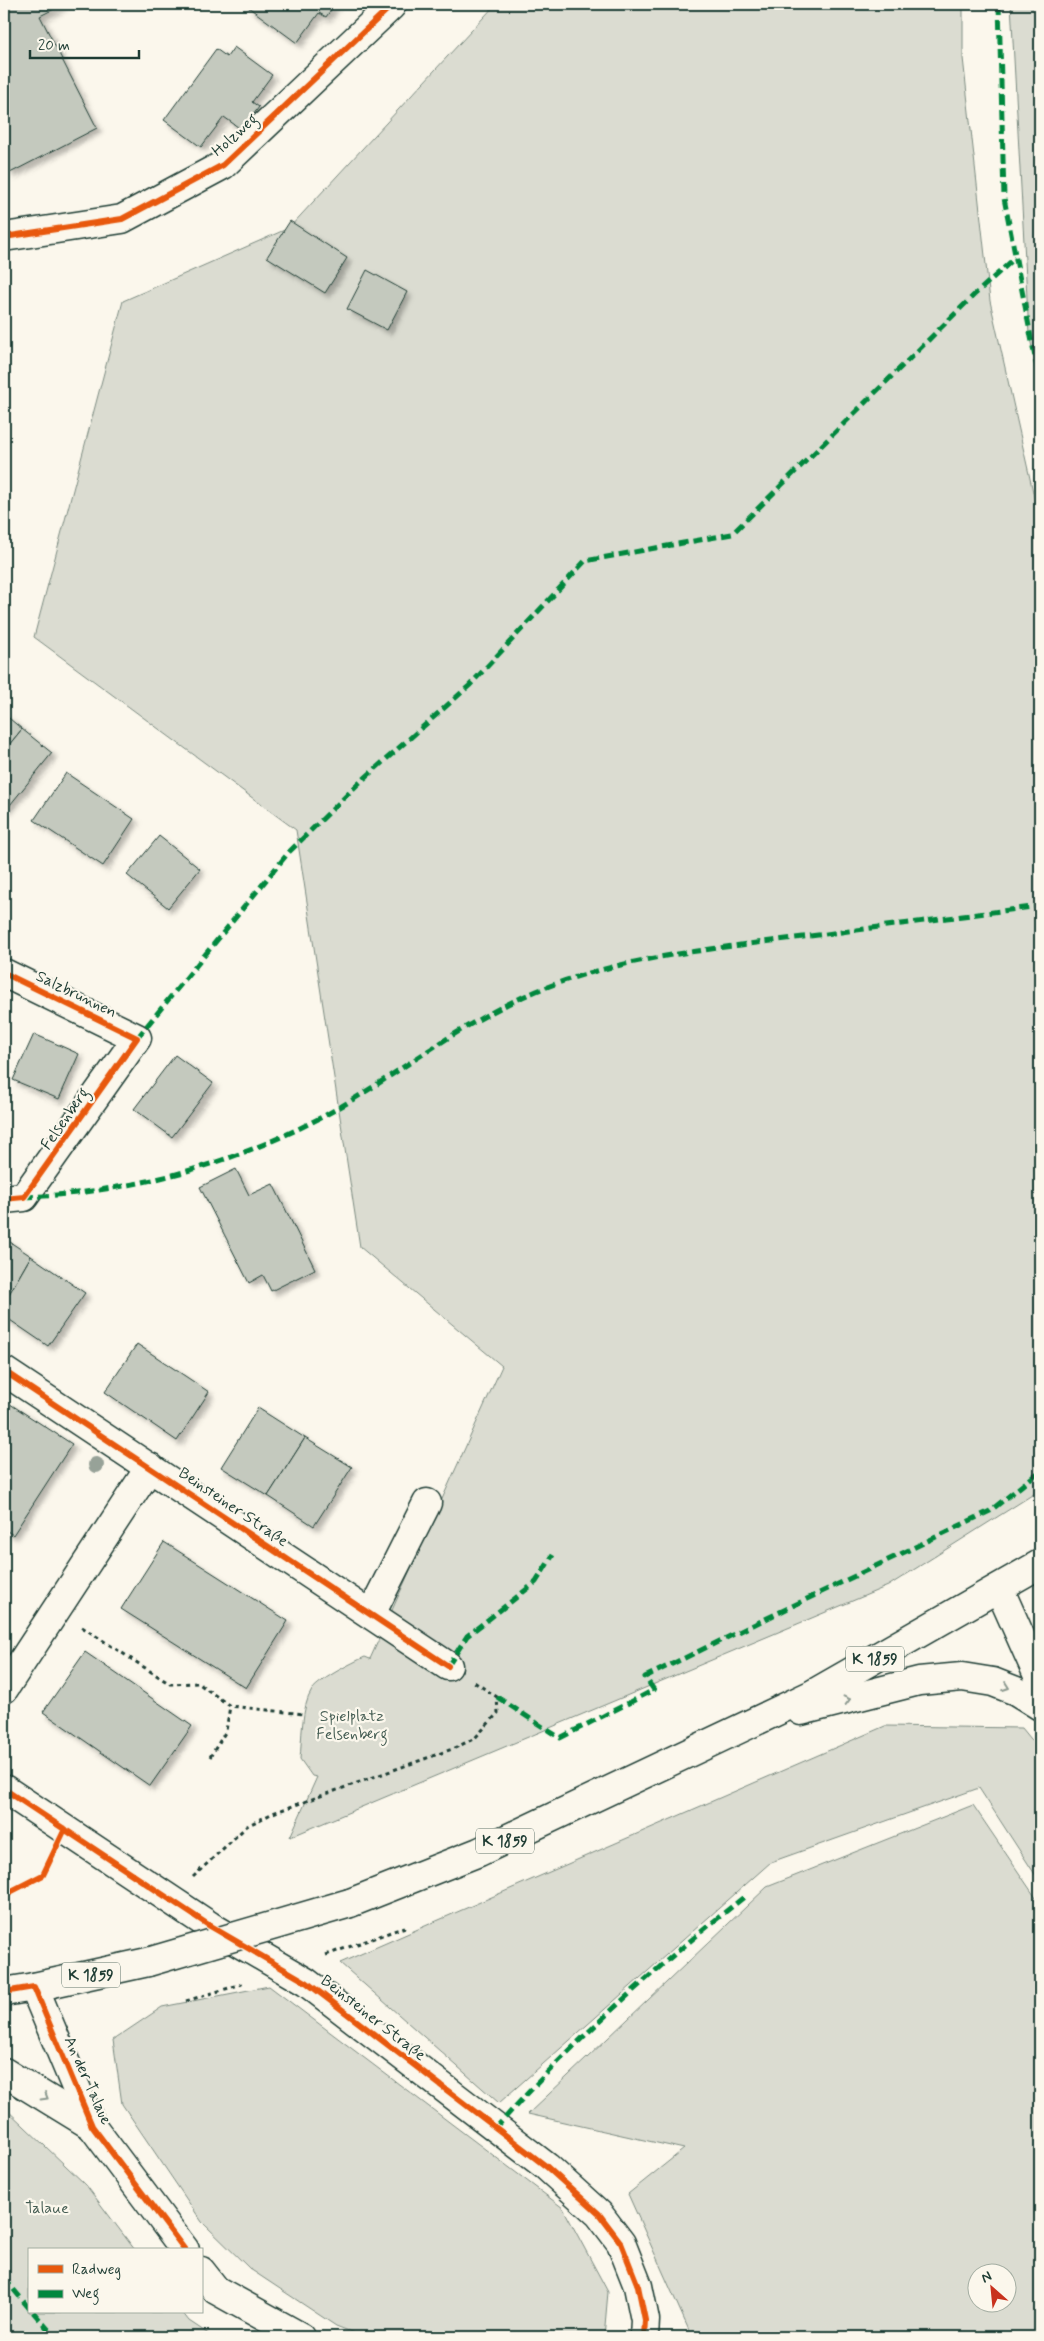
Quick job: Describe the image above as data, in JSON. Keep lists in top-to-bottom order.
{
  "streets": {
    "main road": [
      "Holzweg",
      "Salzbrunnen",
      "Felsenberg",
      "Beinsteiner Straße",
      "K 1859",
      "An der Talaue"
    ]
  },
  "crossings": [
    ["Salzbrunnen", "Felsenberg"],
    ["K 1859", "An der Talaue"]
  ],
  "parks": ["Spielplatz Felsenberg", "Talaue"],
  "legend": ["Radweg", "Weg"],
  "scale_bar": "20 m",
  "north": "top left"
}
